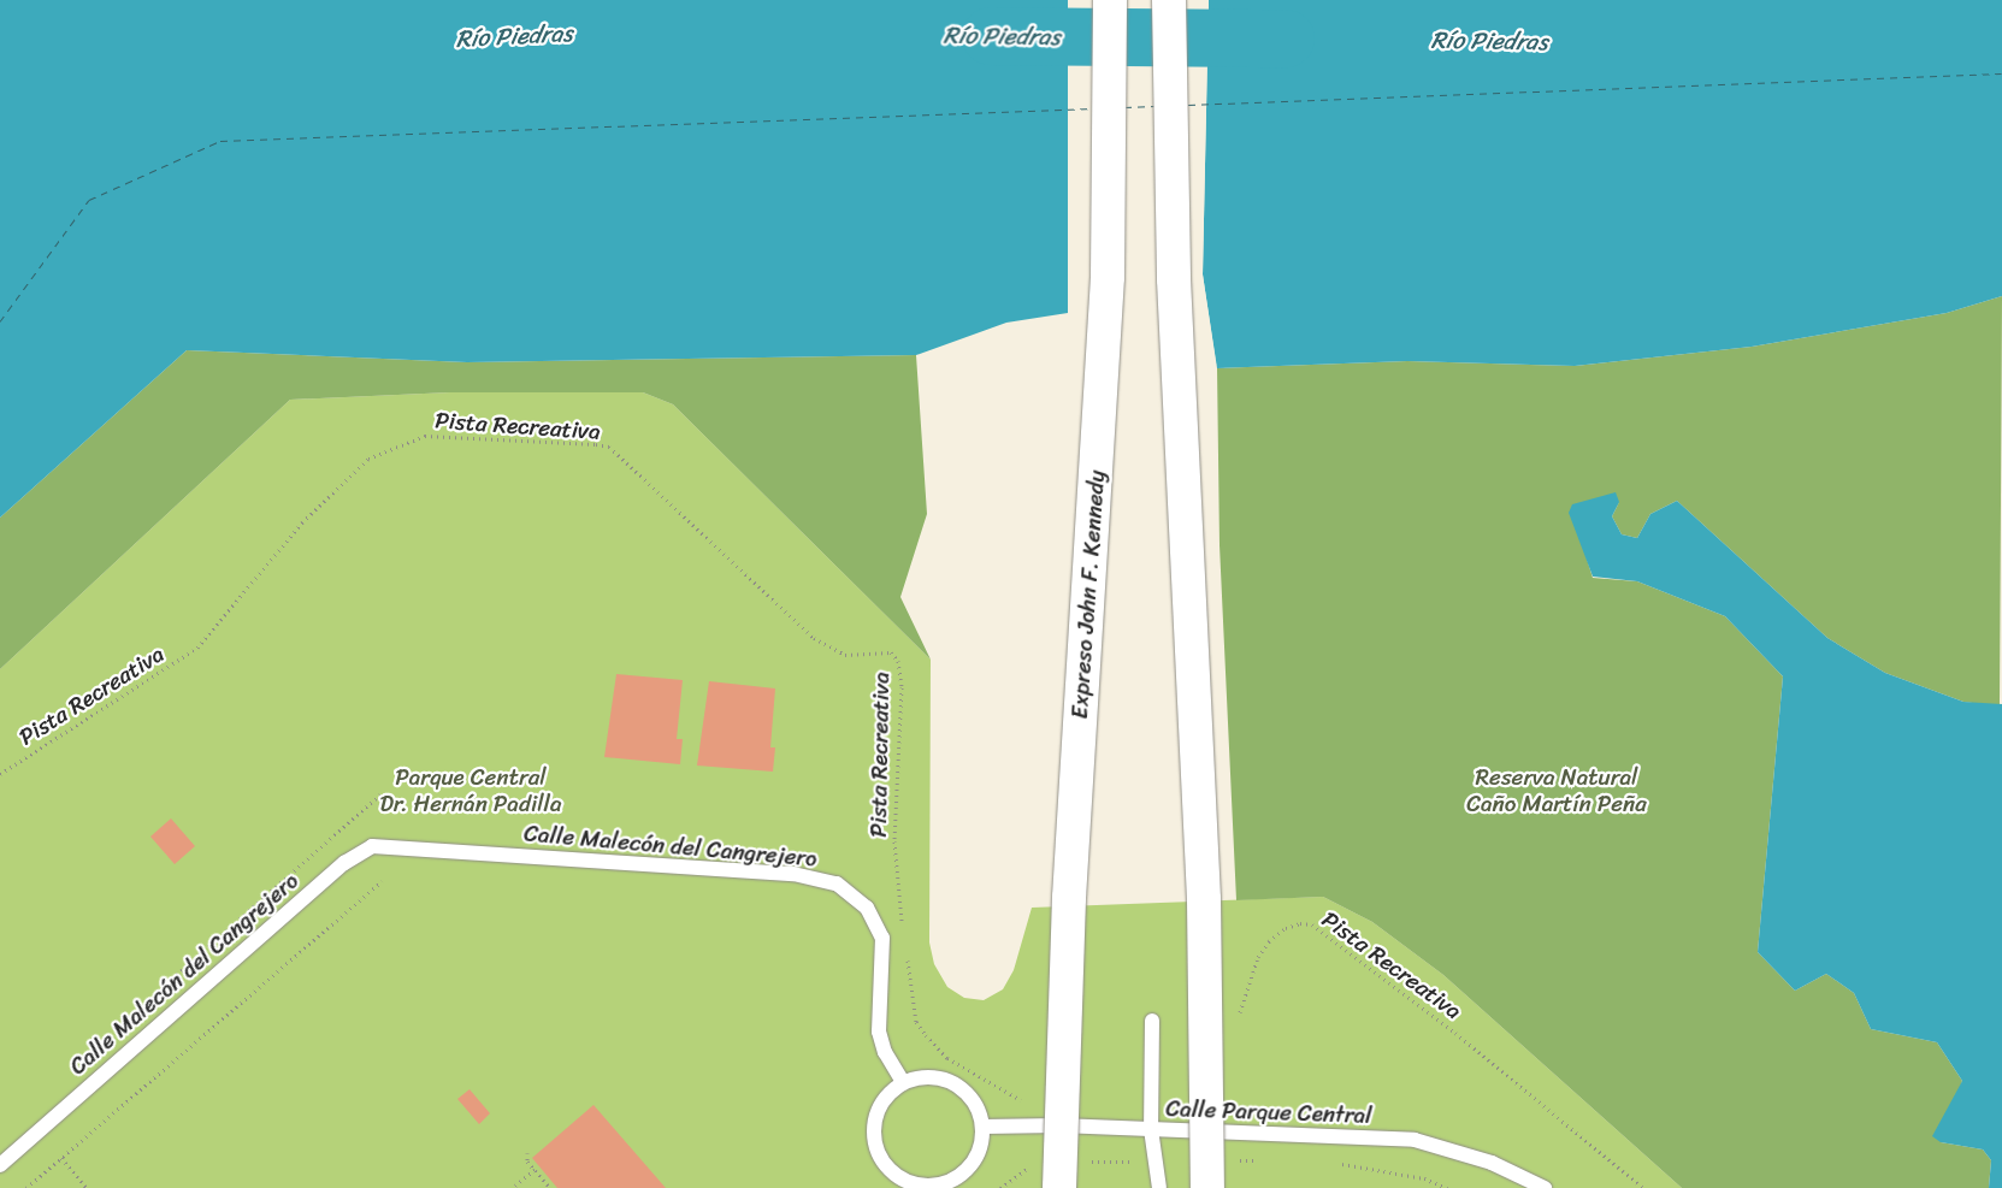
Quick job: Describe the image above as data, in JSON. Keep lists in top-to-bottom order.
{
  "streets": {
    "highway": ["Expreso John F. Kennedy"],
    "lane": ["Calle Malecón del Cangrejero", "Calle Parque Central"],
    "path": ["Pista Recreativa"]
  },
  "crossings": [
    ["Calle Malecón del Cangrejero", "Calle Parque Central"]
  ],
  "water": ["Río Piedras"],
  "parks": ["Parque Central Dr. Hernán Padilla", "Reserva Natural Caño Martín Peña"]
}
